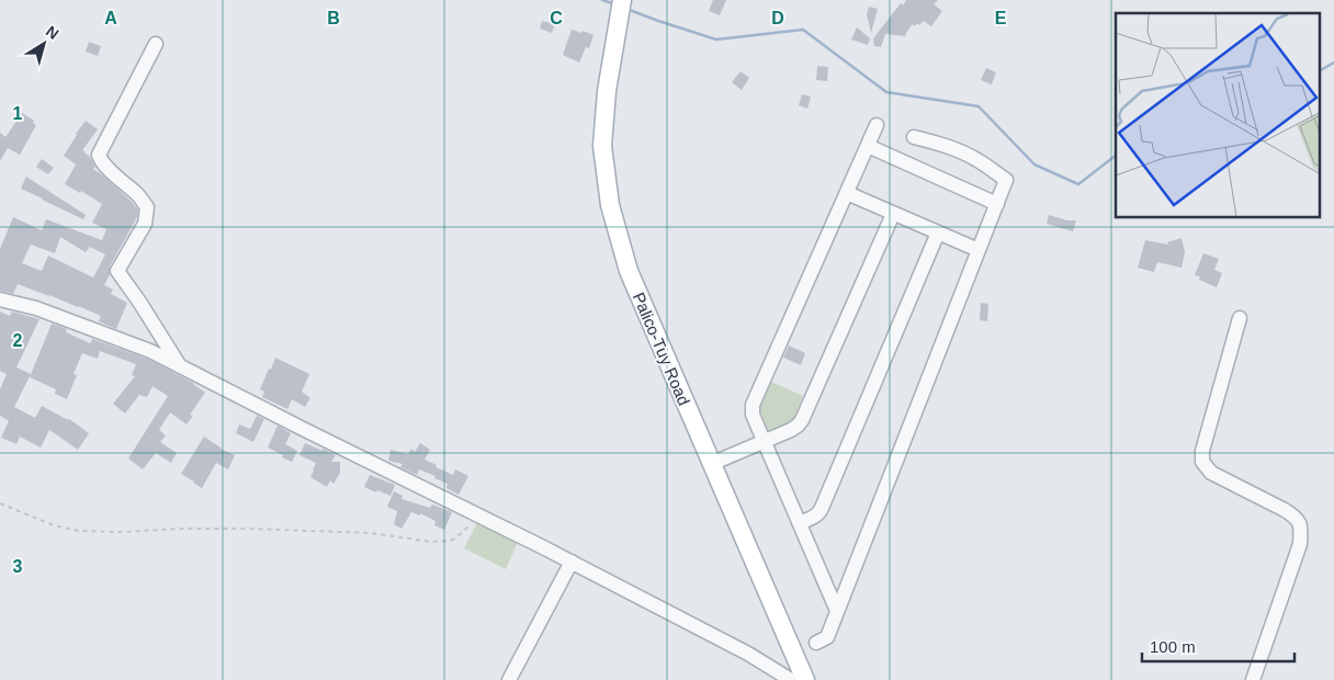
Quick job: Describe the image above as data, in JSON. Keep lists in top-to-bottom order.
{
  "streets": {
    "main road": ["Palico-Tuy Road"]
  },
  "scale_bar": "100 m",
  "north": "top right",
  "grid": {
    "columns": [
      "A",
      "B",
      "C",
      "D",
      "E"
    ],
    "rows": ["1", "2", "3"]
  }
}
